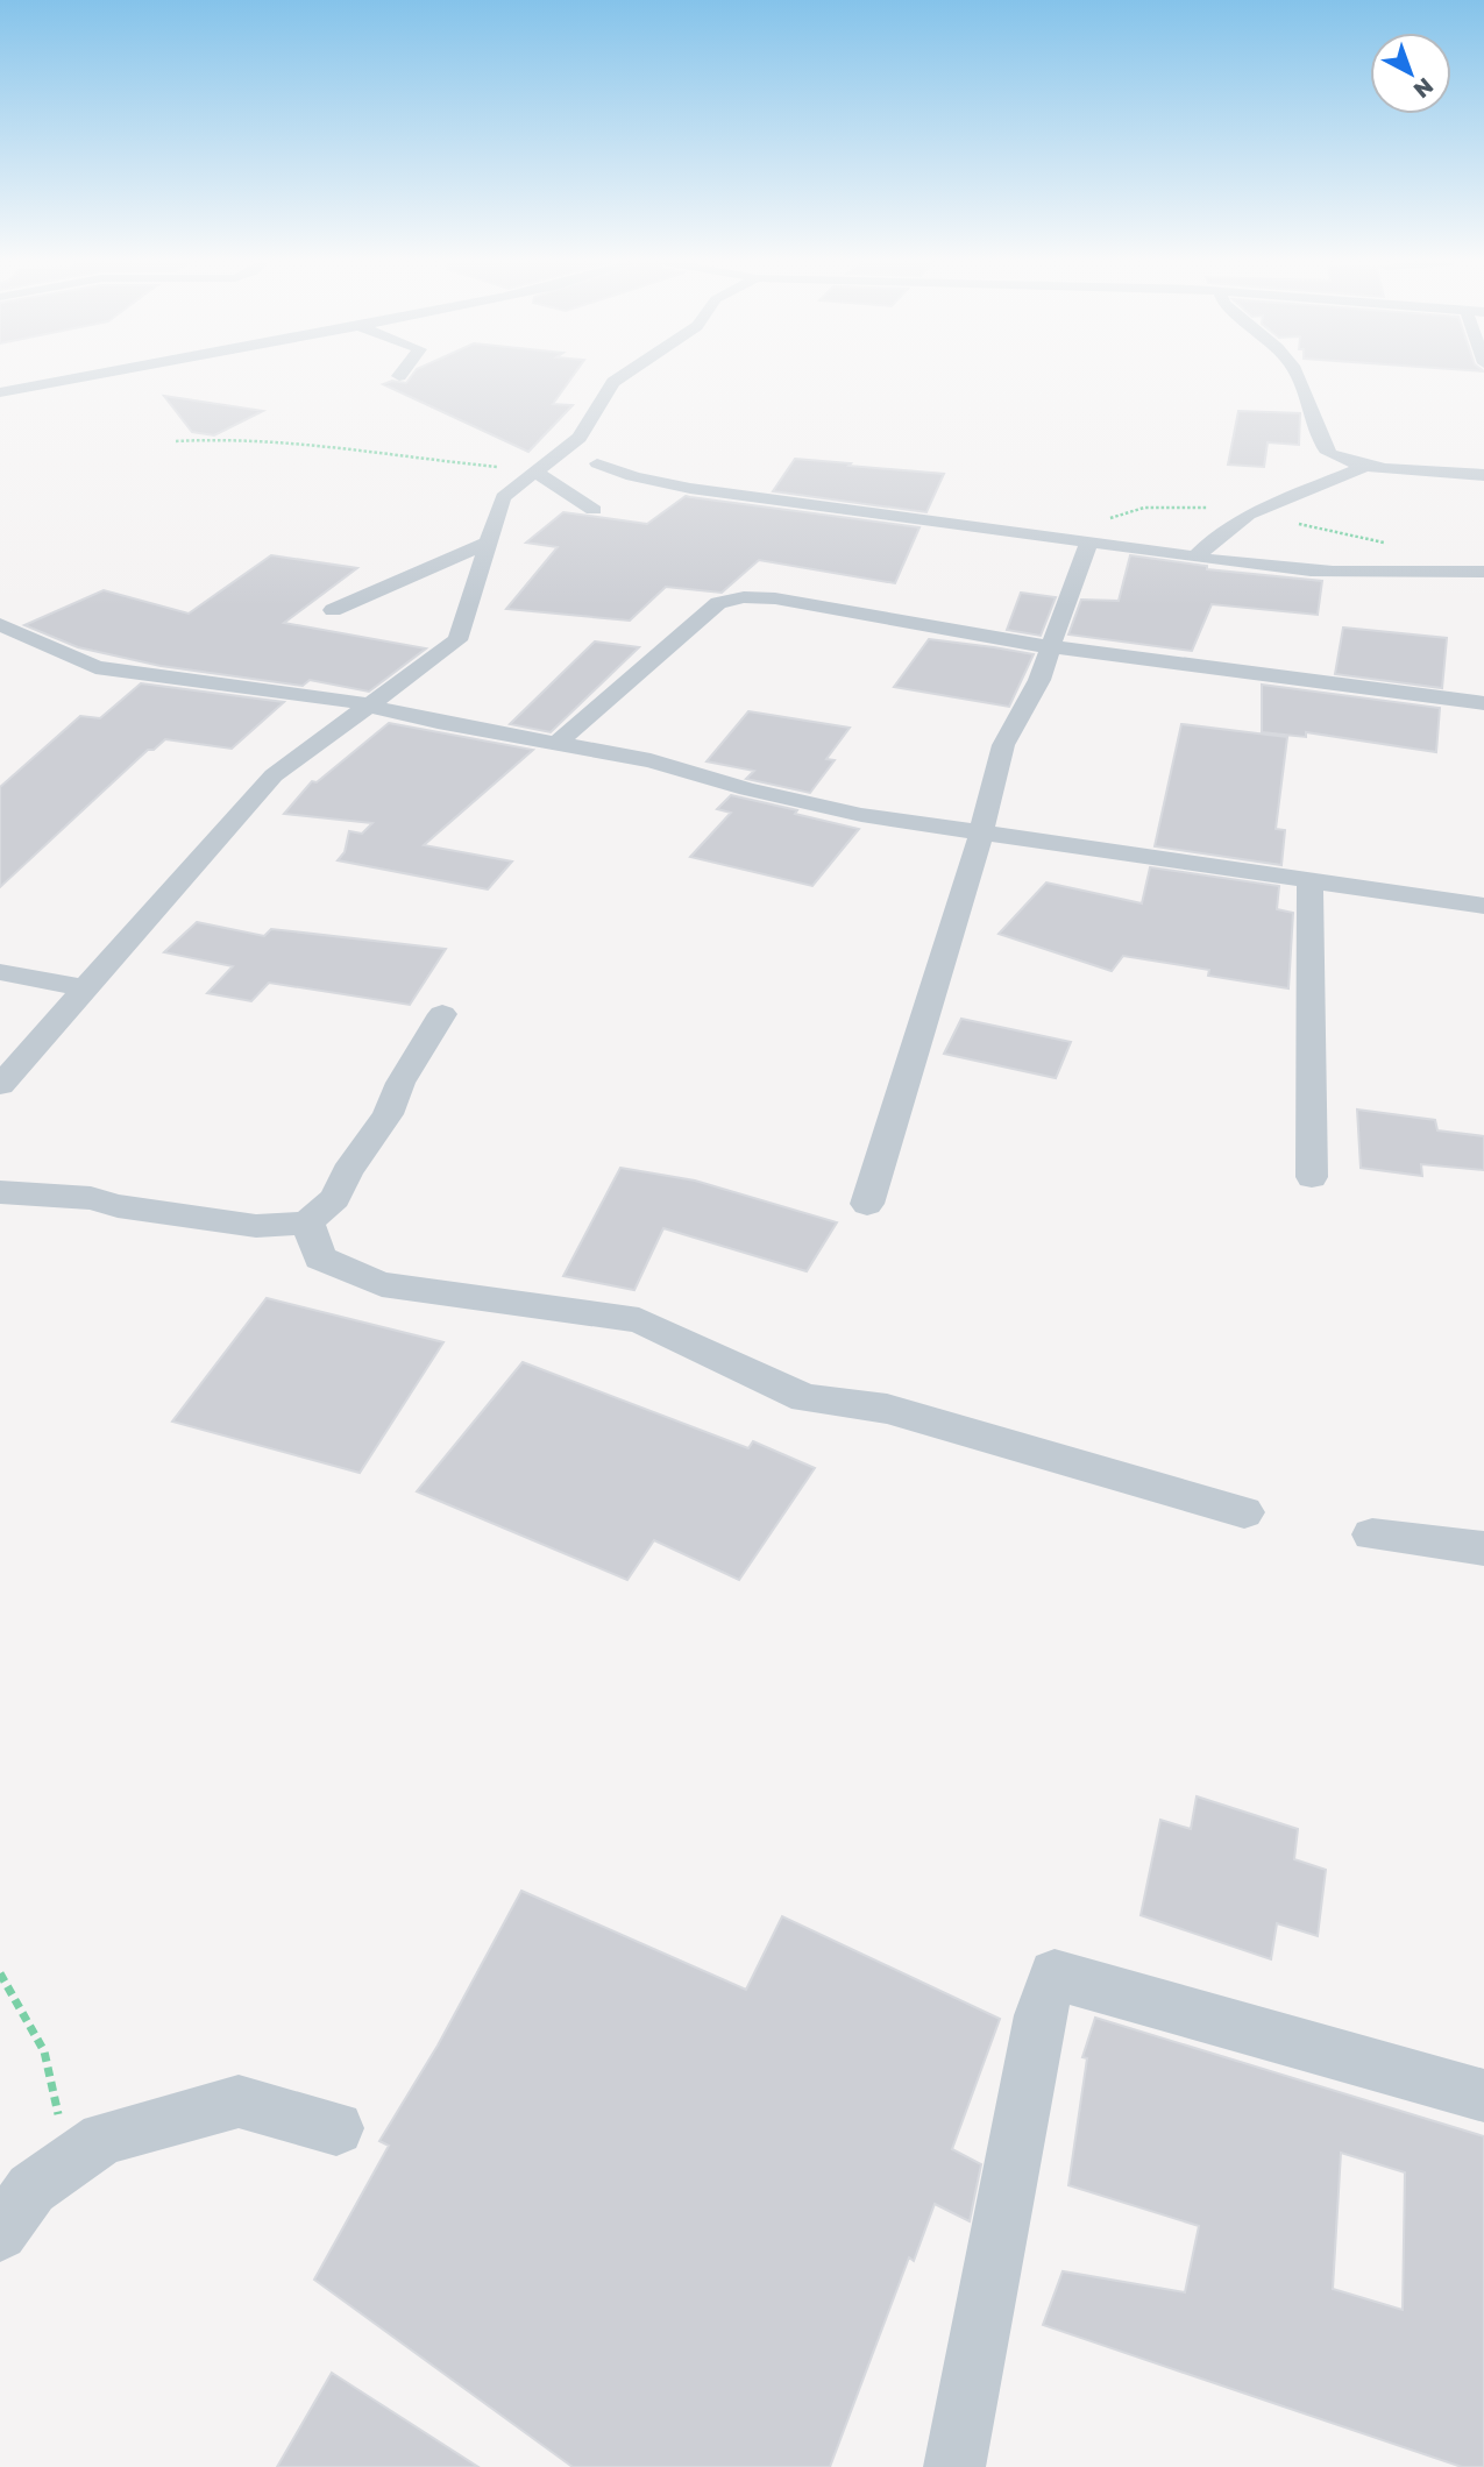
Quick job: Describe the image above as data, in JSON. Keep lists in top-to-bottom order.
{
  "north": "bottom right"
}
